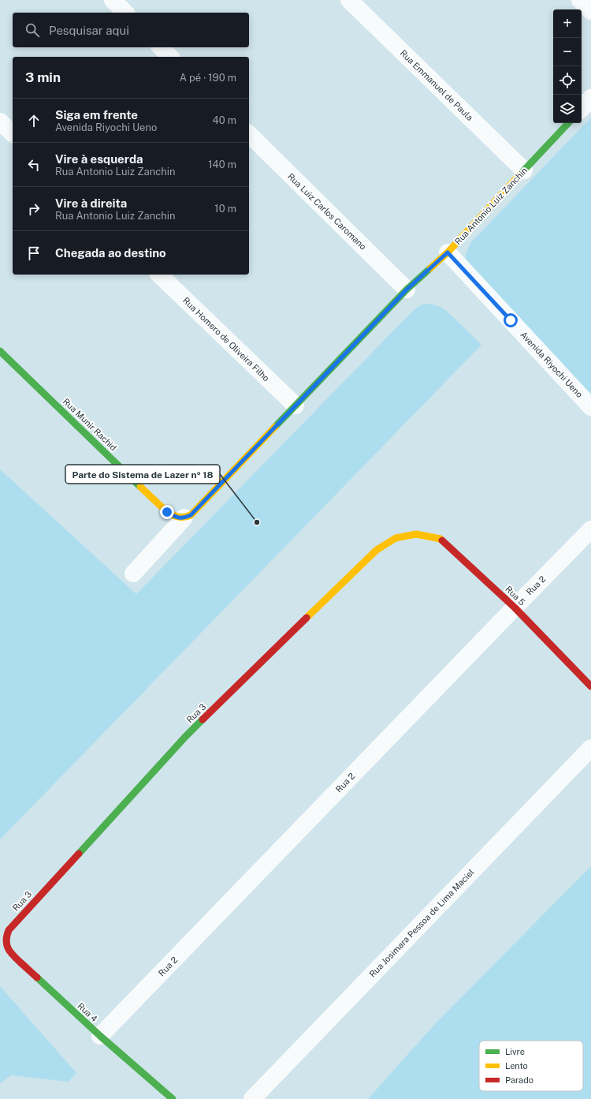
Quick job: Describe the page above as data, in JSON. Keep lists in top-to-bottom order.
{
  "streets": {
    "street": [
      "Rua Emmanuel de Paula",
      "Rua Antonio Luiz Zanchin",
      "Rua Luiz Carlos Caromano",
      "Rua Homero de Oliveira Filho",
      "Avenida Riyochi Ueno",
      "Rua Munir Rachid",
      "Rua 2",
      "Rua 5",
      "Rua 3",
      "Rua Josimara Pessoa de Lima Maciel",
      "Rua 4"
    ]
  },
  "crossings": [
    ["Rua Emmanuel de Paula", "Rua Antonio Luiz Zanchin"],
    ["Rua Antonio Luiz Zanchin", "Rua Luiz Carlos Caromano"],
    ["Rua Antonio Luiz Zanchin", "Rua Homero de Oliveira Filho"],
    ["Rua Antonio Luiz Zanchin", "Avenida Riyochi Ueno"],
    ["Rua Antonio Luiz Zanchin", "Rua Munir Rachid"],
    ["Rua 2", "Rua 5"],
    ["Rua 2", "Rua 4"],
    ["Rua 5", "Rua 3"],
    ["Rua 3", "Rua 4"]
  ],
  "places": ["Parte do Sistema de Lazer nº 18"],
  "legend": ["Livre", "Lento", "Parado"],
  "page": {
    "map_buttons": ["+", "−"],
    "search": "Pesquisar aqui",
    "heading": ["3 min", "A pé · 190 m"],
    "list": [
      ["Siga em frente", "Avenida Riyochi Ueno", "40 m"],
      ["Vire à esquerda", "Rua Antonio Luiz Zanchin", "140 m"],
      ["Vire à direita", "Rua Antonio Luiz Zanchin", "10 m"],
      "Chegada ao destino"
    ]
  }
}
